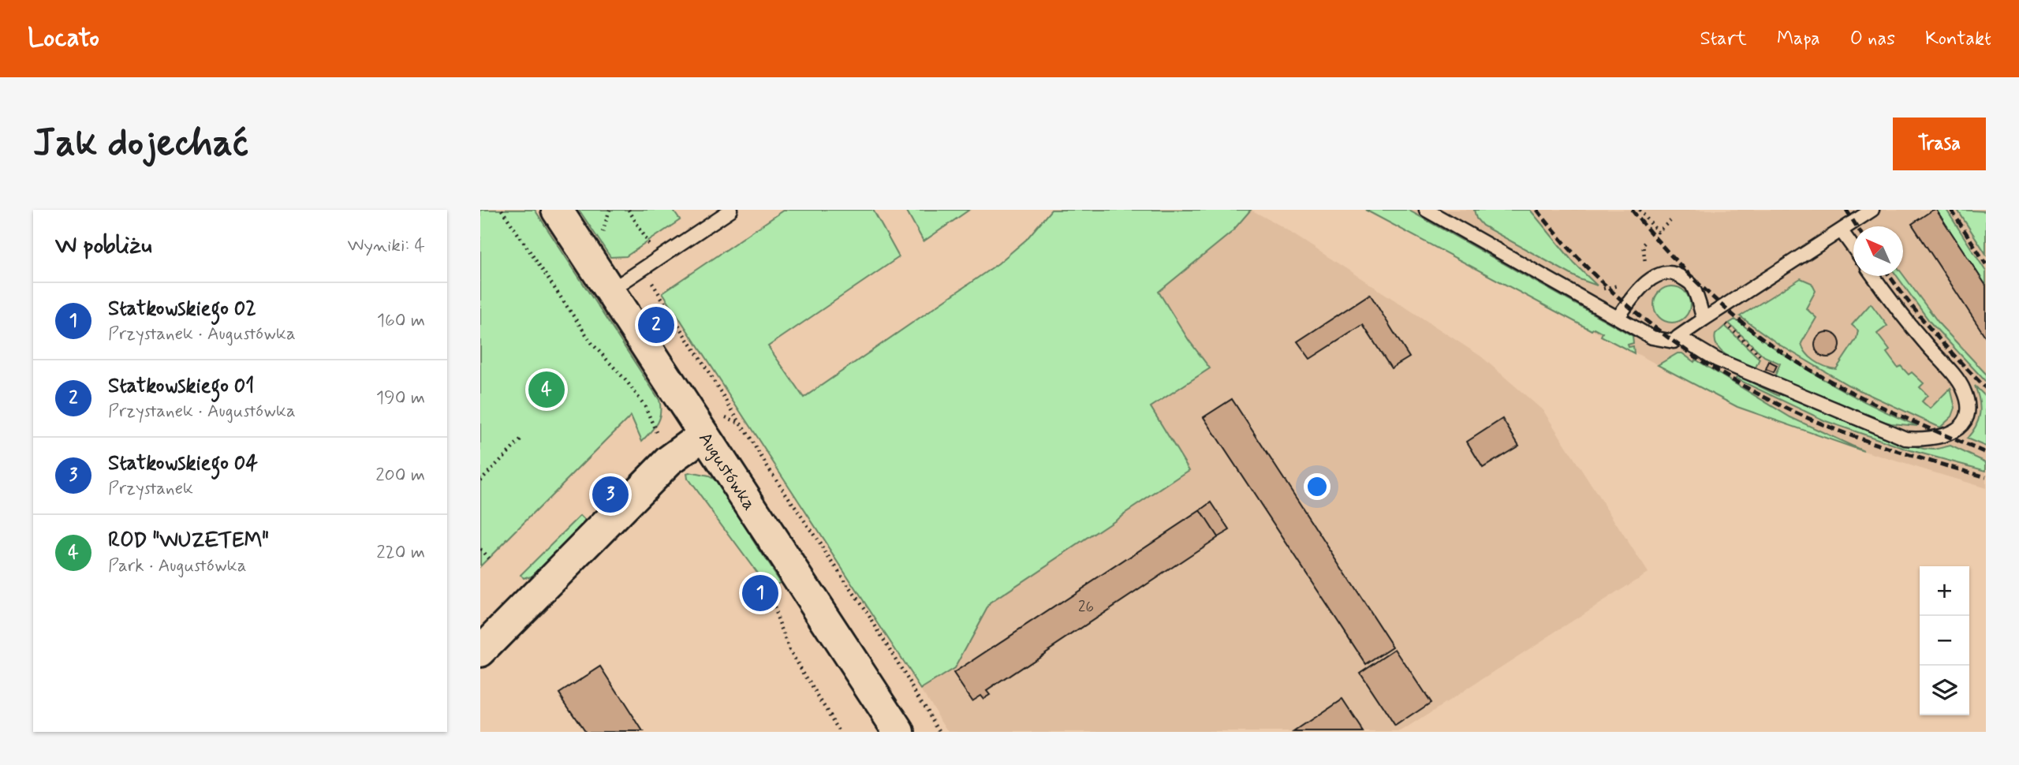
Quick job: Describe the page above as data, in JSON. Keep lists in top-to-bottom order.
{
  "streets": {
    "street": ["Augustówka"]
  },
  "house_numbers": ["26"],
  "north": "top left",
  "page": {
    "header": "Locato",
    "nav": [
      "Start",
      "Mapa",
      "O nas",
      "Kontakt"
    ],
    "buttons": "Trasa",
    "title": "Jak dojechać",
    "heading": ["W pobliżu", "Wyniki: 4"],
    "list": [
      {
        "mark": "1",
        "name": "Statkowskiego 02",
        "note": "Przystanek · Augustówka",
        "value": "160 m"
      },
      {
        "mark": "2",
        "name": "Statkowskiego 01",
        "note": "Przystanek · Augustówka",
        "value": "190 m"
      },
      {
        "mark": "3",
        "name": "Statkowskiego 04",
        "note": "Przystanek",
        "value": "200 m"
      },
      {
        "mark": "4",
        "name": "ROD \"WUZETEM\"",
        "note": "Park · Augustówka",
        "value": "220 m"
      }
    ],
    "pins": [
      "2",
      "4",
      "3",
      "1"
    ],
    "map_buttons": ["+", "−"]
  }
}
